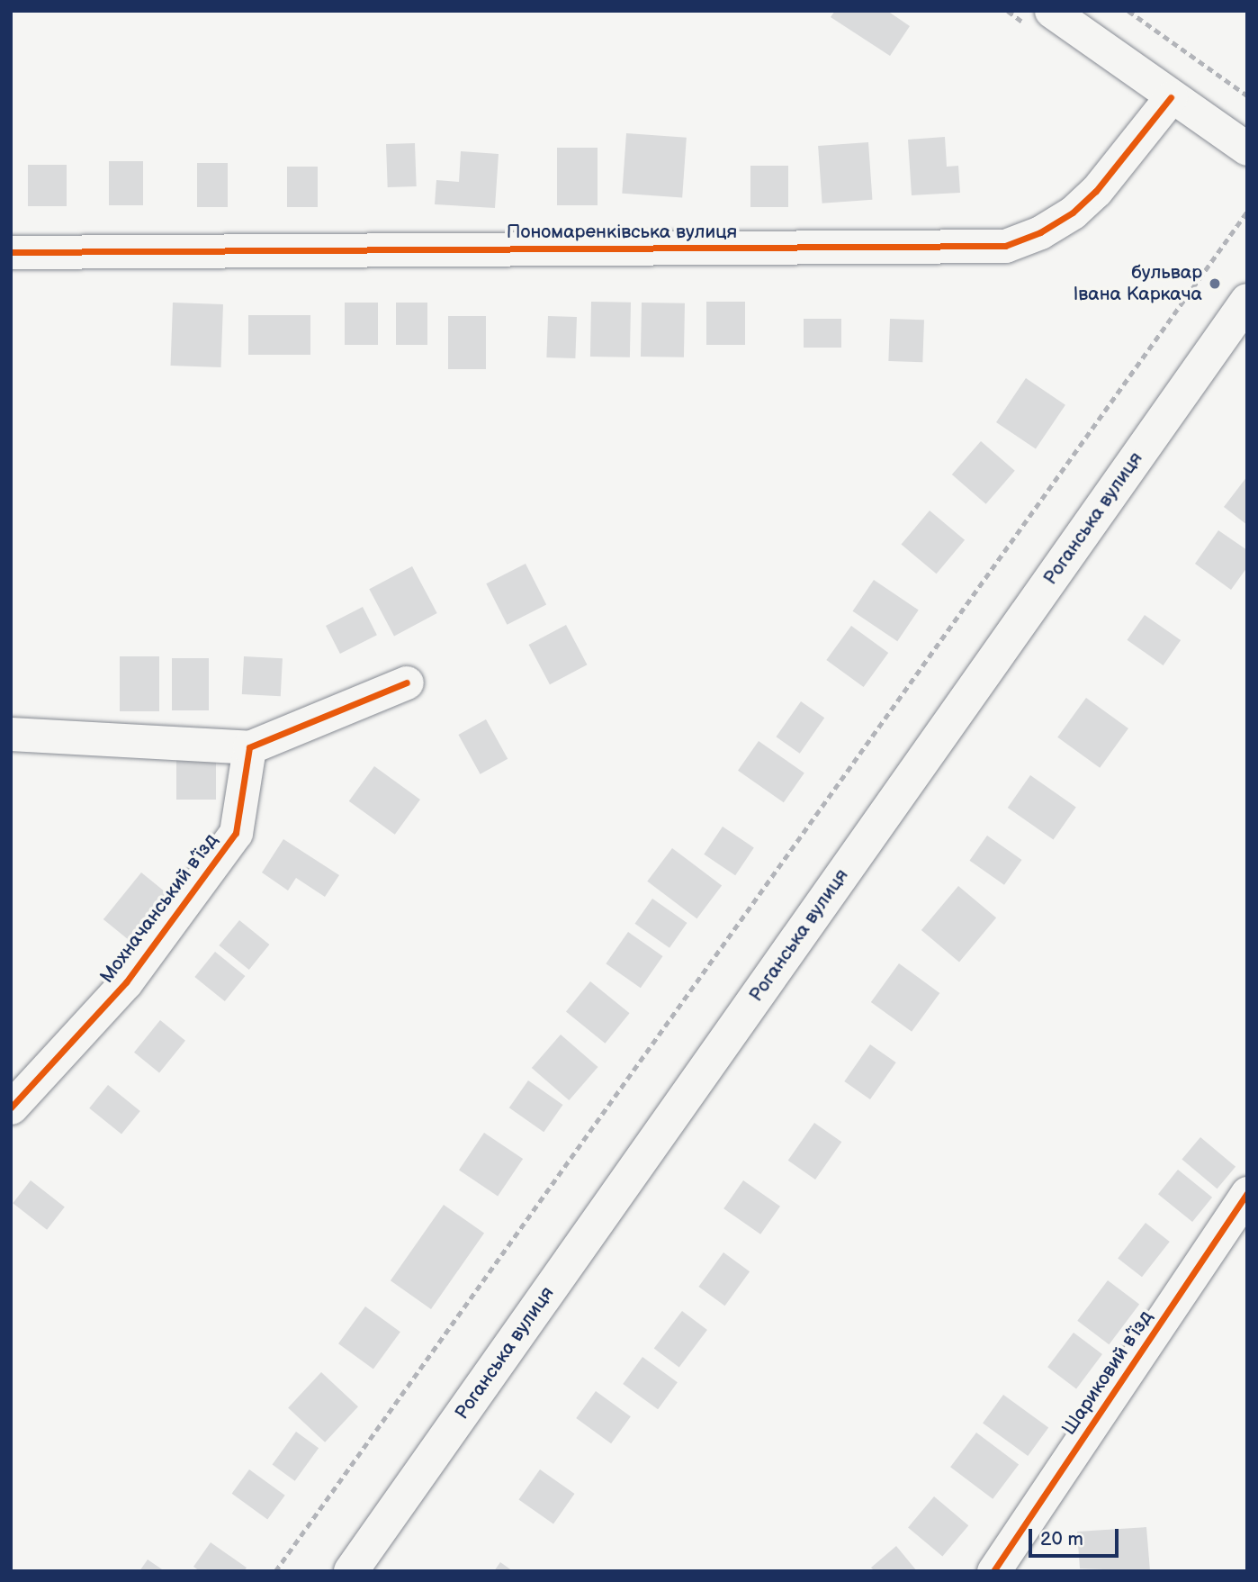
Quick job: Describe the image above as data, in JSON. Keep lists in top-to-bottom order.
{
  "streets": {
    "main road": ["Роганська вулиця"],
    "street": ["Пономаренківська вулиця", "Мохначанський в’їзд", "Шариковий в’їзд"]
  },
  "places": ["бульвар Івана Каркача"],
  "scale_bar": "20 m"
}
